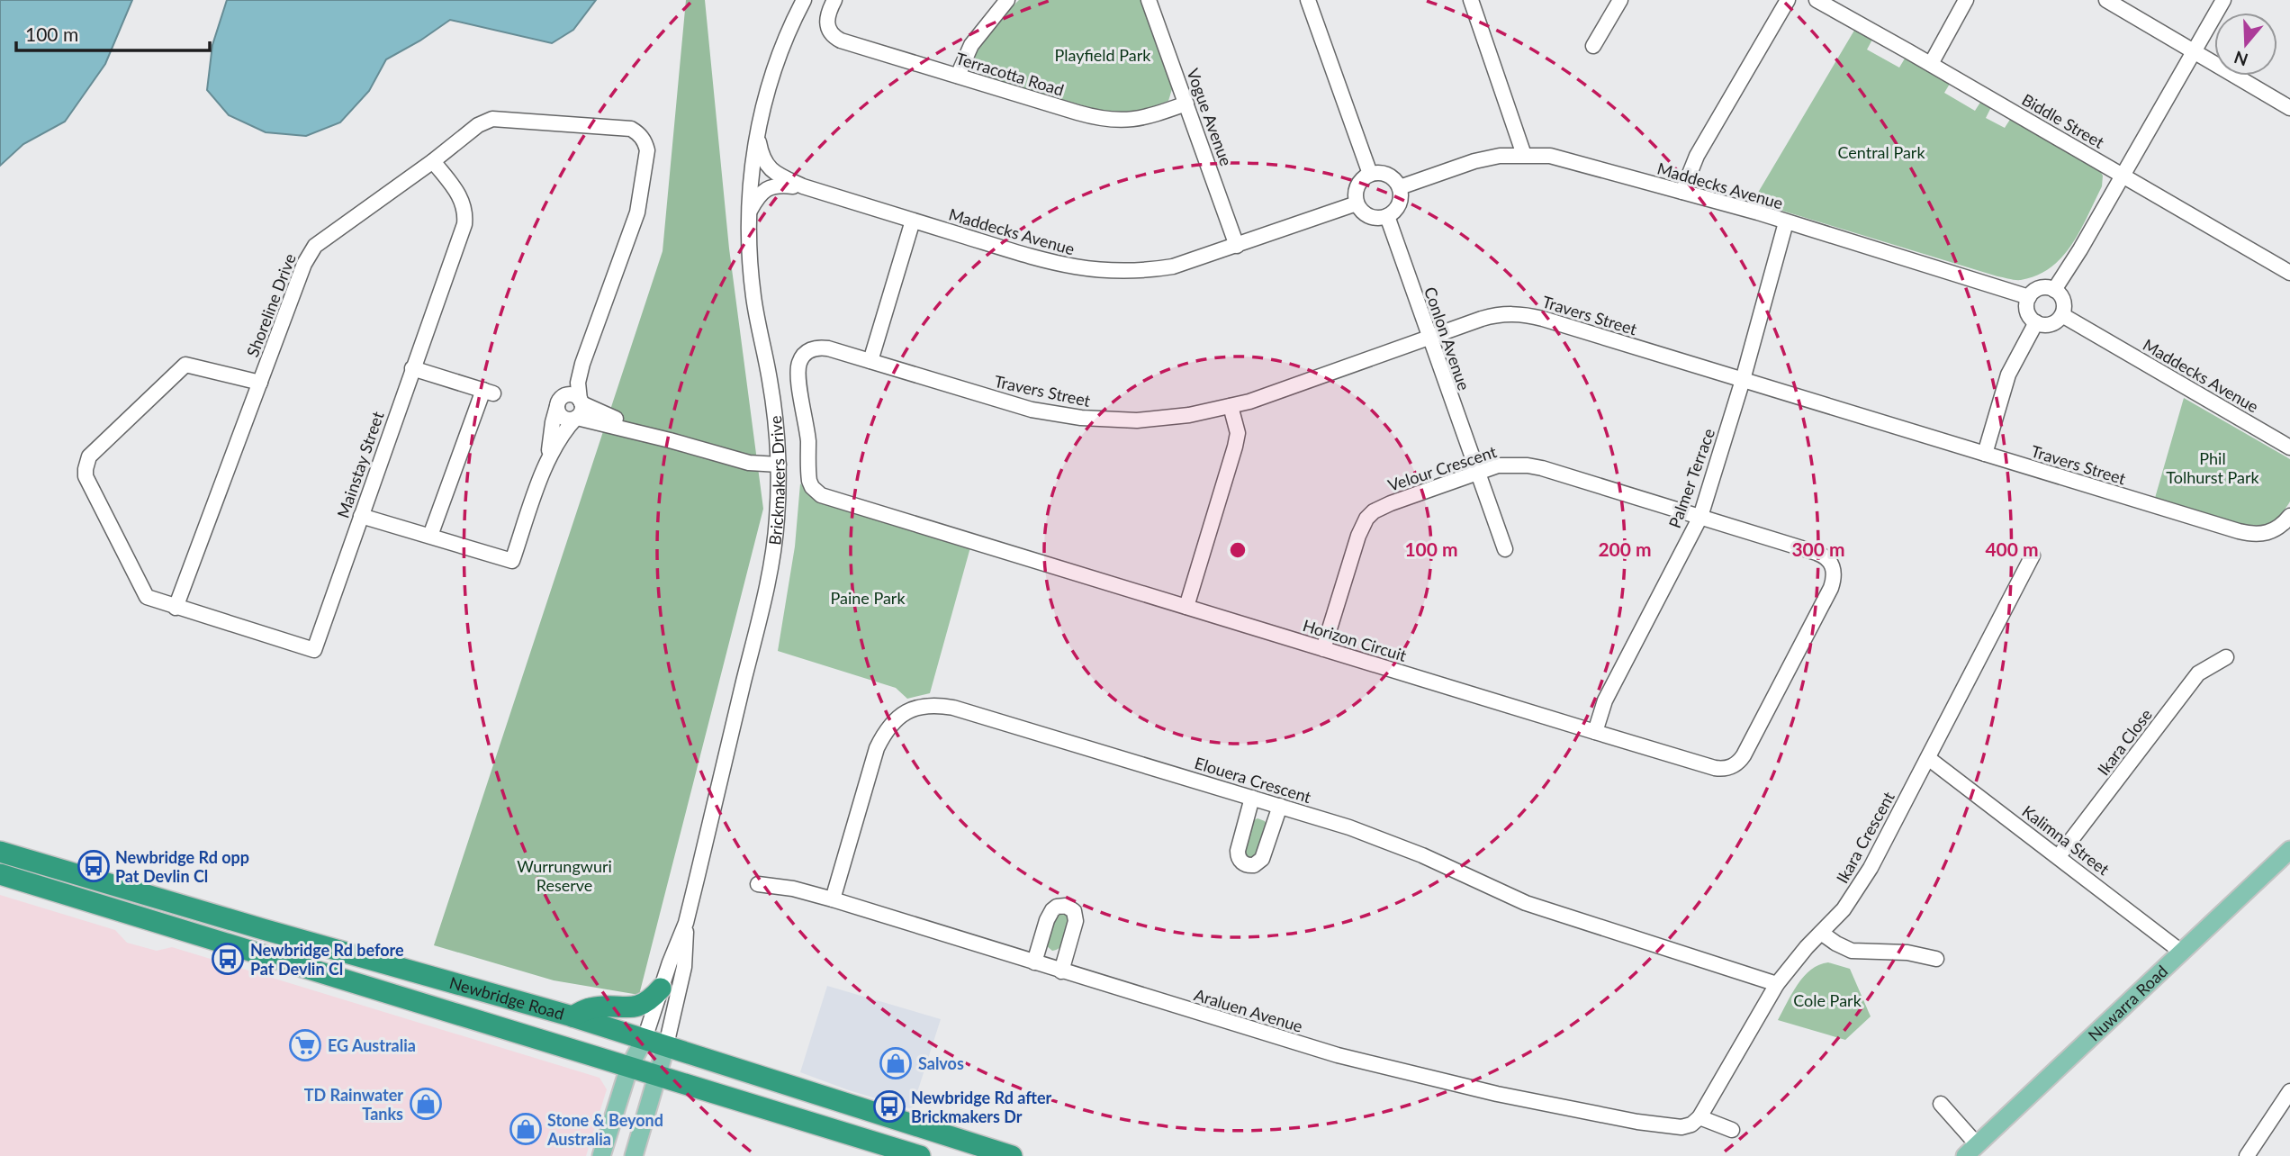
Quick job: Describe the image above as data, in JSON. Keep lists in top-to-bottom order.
{
  "streets": {
    "highway": ["Newbridge Road"],
    "main road": ["Brickmakers Drive", "Nuwarra Road"],
    "street": [
      "Terracotta Road",
      "Vogue Avenue",
      "Biddle Street",
      "Maddecks Avenue",
      "Shoreline Drive",
      "Travers Street",
      "Conlon Avenue",
      "Mainstay Street",
      "Velour Crescent",
      "Palmer Terrace",
      "Horizon Circuit",
      "Ikara Close",
      "Elouera Crescent",
      "Ikara Crescent",
      "Kalimna Street",
      "Araluen Avenue"
    ]
  },
  "crossings": [
    ["Terracotta Road", "Vogue Avenue"],
    ["Vogue Avenue", "Maddecks Avenue"],
    ["Maddecks Avenue", "Conlon Avenue"],
    ["Maddecks Avenue", "Palmer Terrace"],
    ["Maddecks Avenue", "Brickmakers Drive"],
    ["Shoreline Drive", "Mainstay Street"],
    ["Travers Street", "Conlon Avenue"],
    ["Travers Street", "Palmer Terrace"],
    ["Travers Street", "Horizon Circuit"],
    ["Conlon Avenue", "Velour Crescent"],
    ["Velour Crescent", "Palmer Terrace"],
    ["Velour Crescent", "Horizon Circuit"],
    ["Palmer Terrace", "Horizon Circuit"],
    ["Brickmakers Drive", "Newbridge Road"],
    ["Ikara Close", "Kalimna Street"],
    ["Elouera Crescent", "Ikara Crescent"],
    ["Elouera Crescent", "Araluen Avenue"],
    ["Ikara Crescent", "Kalimna Street"],
    ["Ikara Crescent", "Araluen Avenue"],
    ["Kalimna Street", "Nuwarra Road"]
  ],
  "parks": [
    "Playfield Park",
    "Central Park",
    "Phil Tolhurst Park",
    "Paine Park",
    "Wurrungwuri Reserve",
    "Cole Park"
  ],
  "places": {
    "bus stop": ["Newbridge Rd opp Pat Devlin Cl", "Newbridge Rd before Pat Devlin Cl", "Newbridge Rd after Brickmakers Dr"],
    "supermarket": ["EG Australia"],
    "shop": ["Salvos", "TD Rainwater Tanks", "Stone & Beyond Australia"]
  },
  "scale_bar": "100 m",
  "north": "bottom",
  "rings": [
    "100 m",
    "200 m",
    "300 m",
    "400 m"
  ]
}
